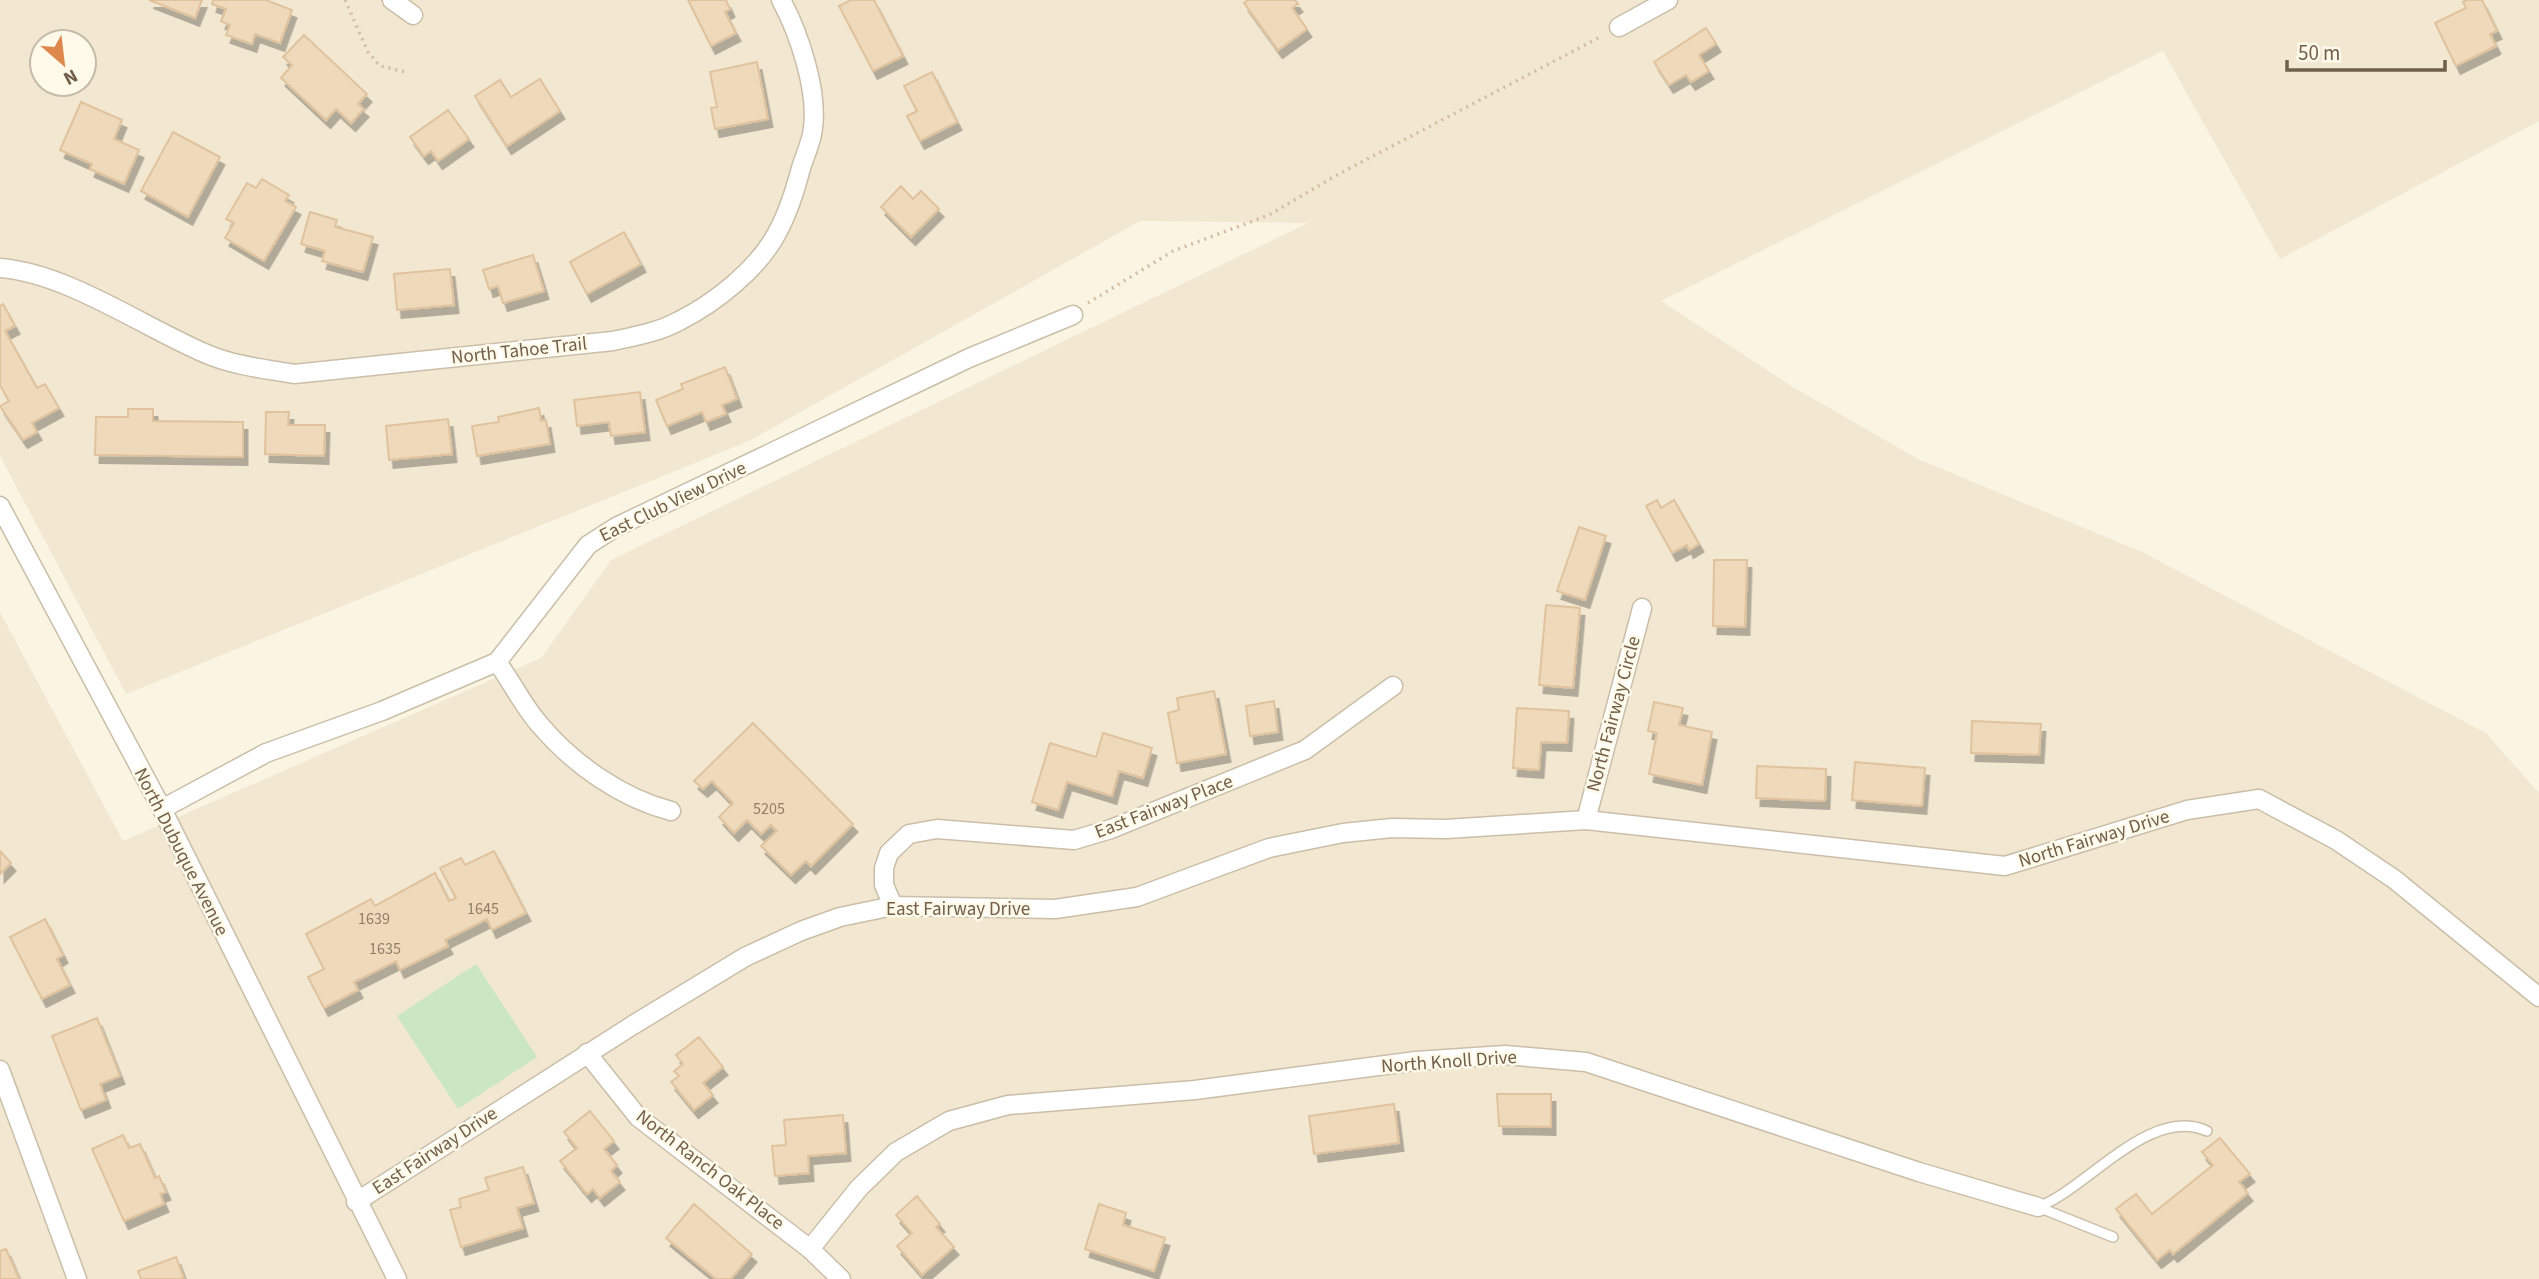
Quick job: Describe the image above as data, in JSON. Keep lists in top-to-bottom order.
{
  "streets": {
    "street": [
      "North Tahoe Trail",
      "East Club View Drive",
      "North Fairway Circle",
      "East Fairway Place",
      "North Fairway Drive",
      "North Dubuque Avenue",
      "East Fairway Drive",
      "North Knoll Drive",
      "North Ranch Oak Place"
    ]
  },
  "crossings": [
    ["East Club View Drive", "North Dubuque Avenue"],
    ["North Fairway Circle", "North Fairway Drive"],
    ["North Fairway Circle", "East Fairway Drive"],
    ["East Fairway Place", "East Fairway Drive"],
    ["North Fairway Drive", "East Fairway Drive"],
    ["North Dubuque Avenue", "East Fairway Drive"],
    ["East Fairway Drive", "North Ranch Oak Place"],
    ["North Knoll Drive", "North Ranch Oak Place"]
  ],
  "house_numbers": [
    "5205",
    "1645",
    "1639",
    "1635"
  ],
  "scale_bar": "50 m",
  "north": "bottom right"
}
